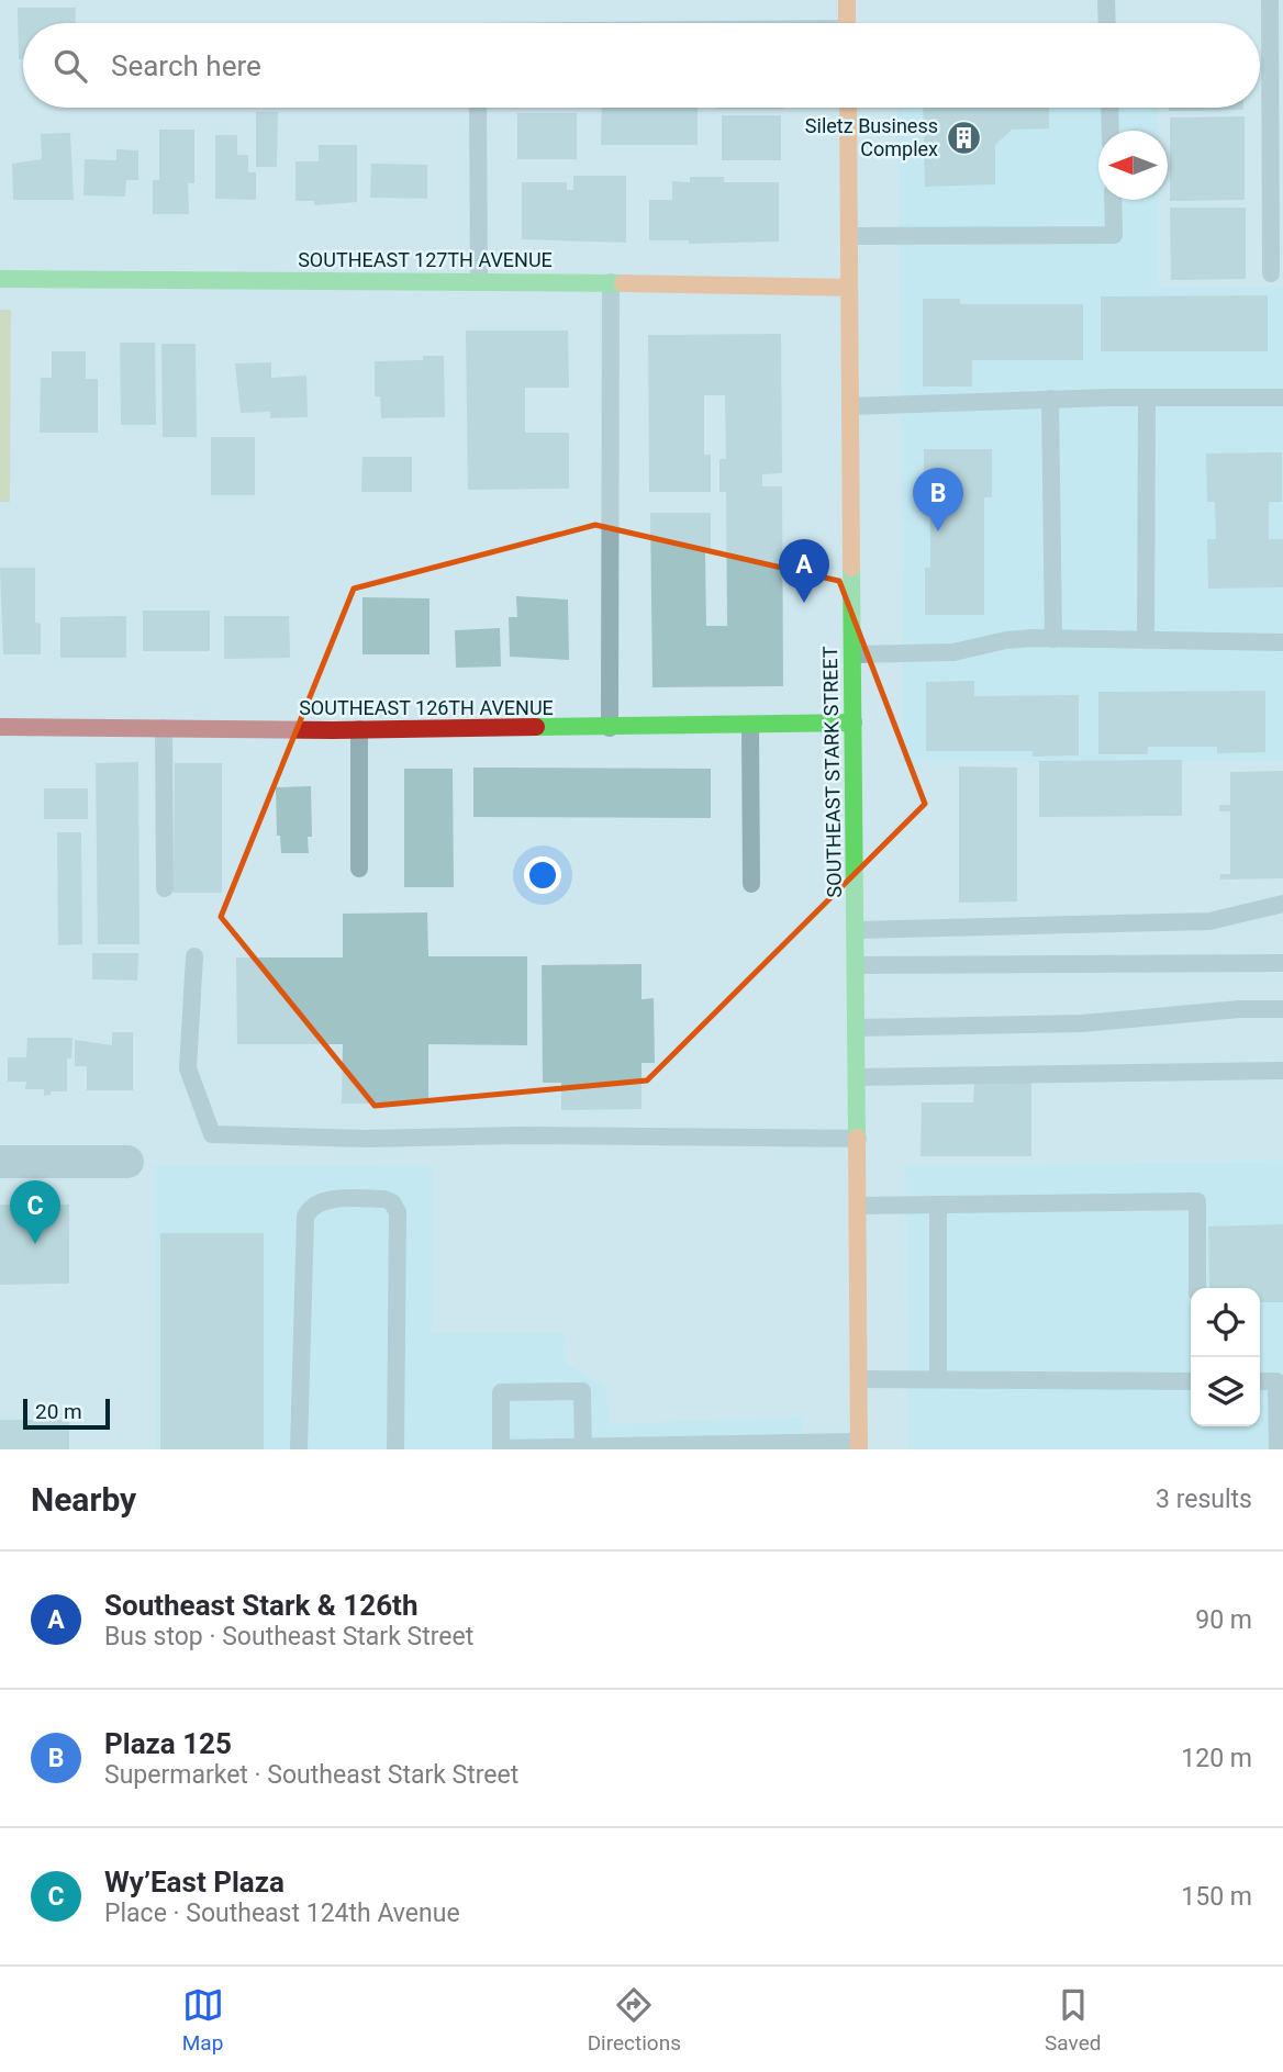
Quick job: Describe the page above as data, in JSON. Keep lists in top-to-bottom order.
{
  "streets": {
    "street": ["SOUTHEAST 127TH AVENUE", "SOUTHEAST 126TH AVENUE", "SOUTHEAST STARK STREET"]
  },
  "crossings": [
    ["SOUTHEAST 127TH AVENUE", "SOUTHEAST STARK STREET"],
    ["SOUTHEAST 126TH AVENUE", "SOUTHEAST STARK STREET"]
  ],
  "places": {
    "building": ["Siletz Business Complex"]
  },
  "scale_bar": "20 m",
  "north": "left",
  "page": {
    "search": "Search here",
    "pins": ["B", "A", "C"],
    "scale": "20 m",
    "heading": ["Nearby", "3 results"],
    "list": [
      {
        "mark": "A",
        "name": "Southeast Stark & 126th",
        "note": "Bus stop · Southeast Stark Street",
        "value": "90 m"
      },
      {
        "mark": "B",
        "name": "Plaza 125",
        "note": "Supermarket · Southeast Stark Street",
        "value": "120 m"
      },
      {
        "mark": "C",
        "name": "Wy’East Plaza",
        "note": "Place · Southeast 124th Avenue",
        "value": "150 m"
      }
    ],
    "nav": ["Map", "Directions", "Saved"]
  }
}
